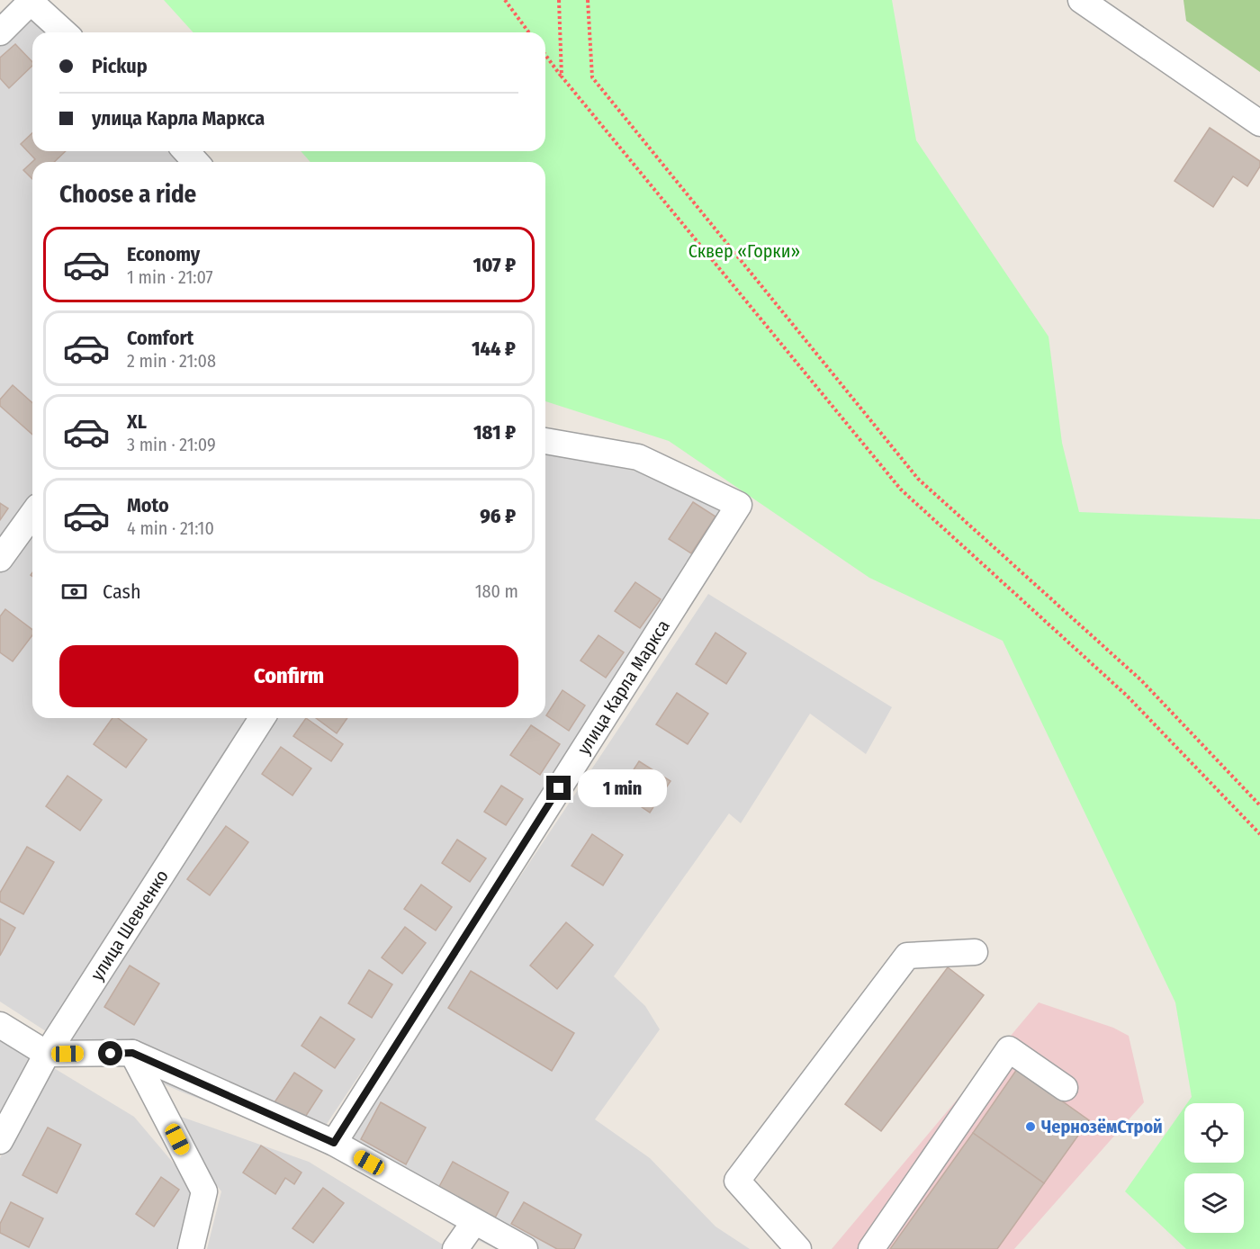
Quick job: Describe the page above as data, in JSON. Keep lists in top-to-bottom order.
{
  "streets": {
    "street": ["улица Карла Маркса", "улица Шевченко"]
  },
  "parks": ["Сквер «Горки»"],
  "places": ["ЧернозёмСтрой"],
  "page": {
    "banner": ["Pickup", "улица Карла Маркса"],
    "heading": "Choose a ride",
    "list": [
      {
        "name": "Economy",
        "note": "1 min · 21:07",
        "value": "107 ₽"
      },
      {
        "name": "Comfort",
        "note": "2 min · 21:08",
        "value": "144 ₽"
      },
      {
        "name": "XL",
        "note": "3 min · 21:09",
        "value": "181 ₽"
      },
      {
        "name": "Moto",
        "note": "4 min · 21:10",
        "value": "96 ₽"
      }
    ],
    "pay": ["Cash", "180 m"],
    "buttons": "Confirm",
    "bubble": "1 min"
  }
}
